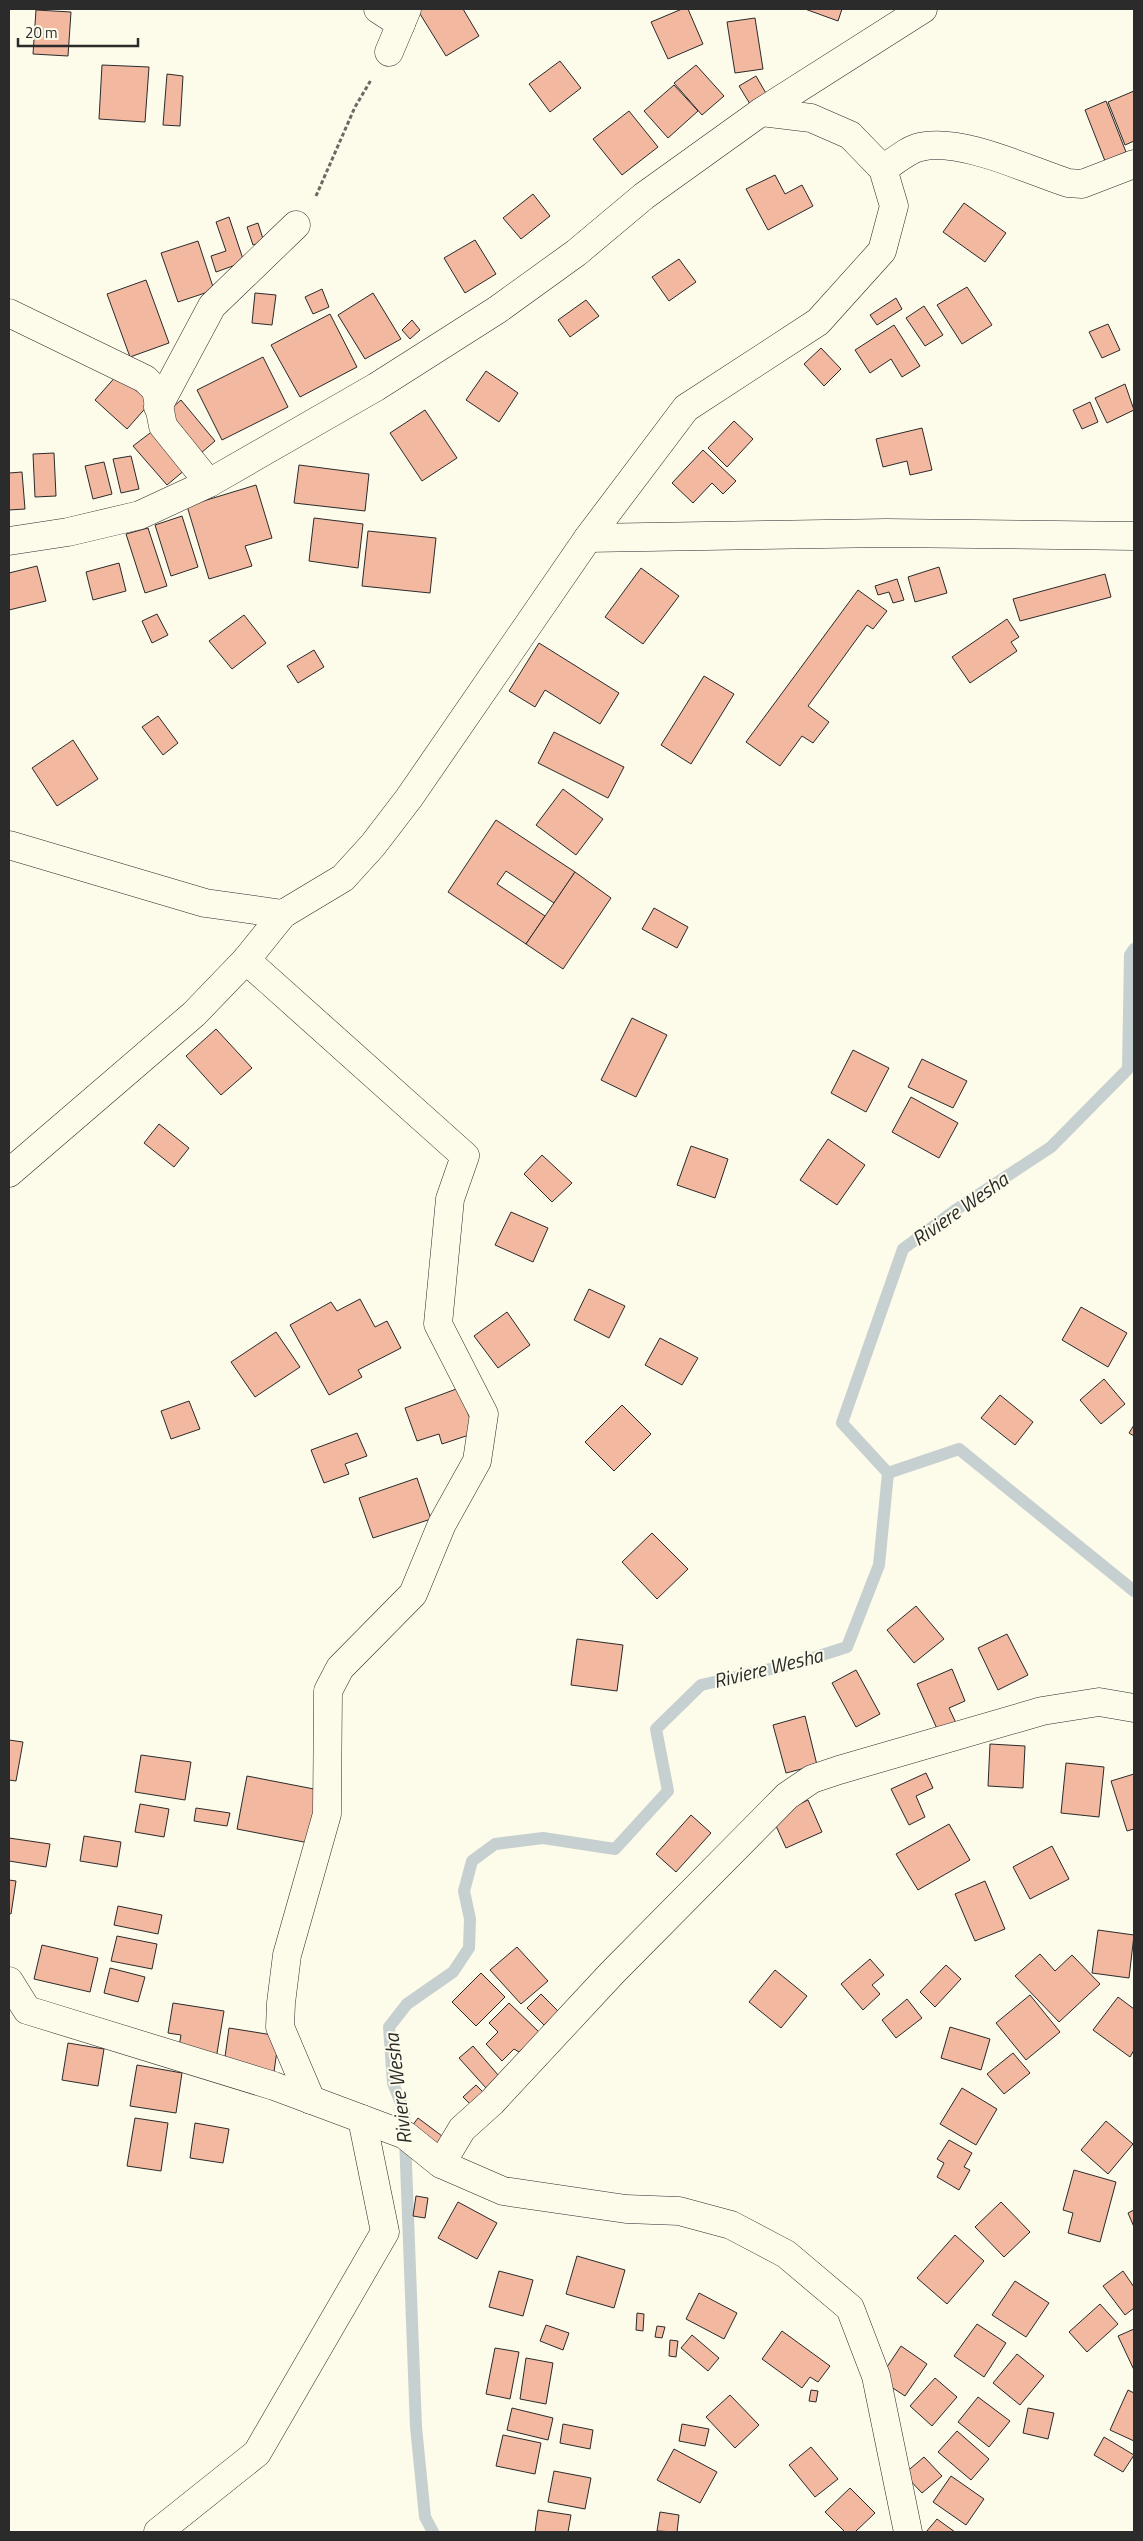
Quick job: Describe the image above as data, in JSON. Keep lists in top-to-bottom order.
{
  "water": ["Riviere Wesha"],
  "scale_bar": "20 m"
}
